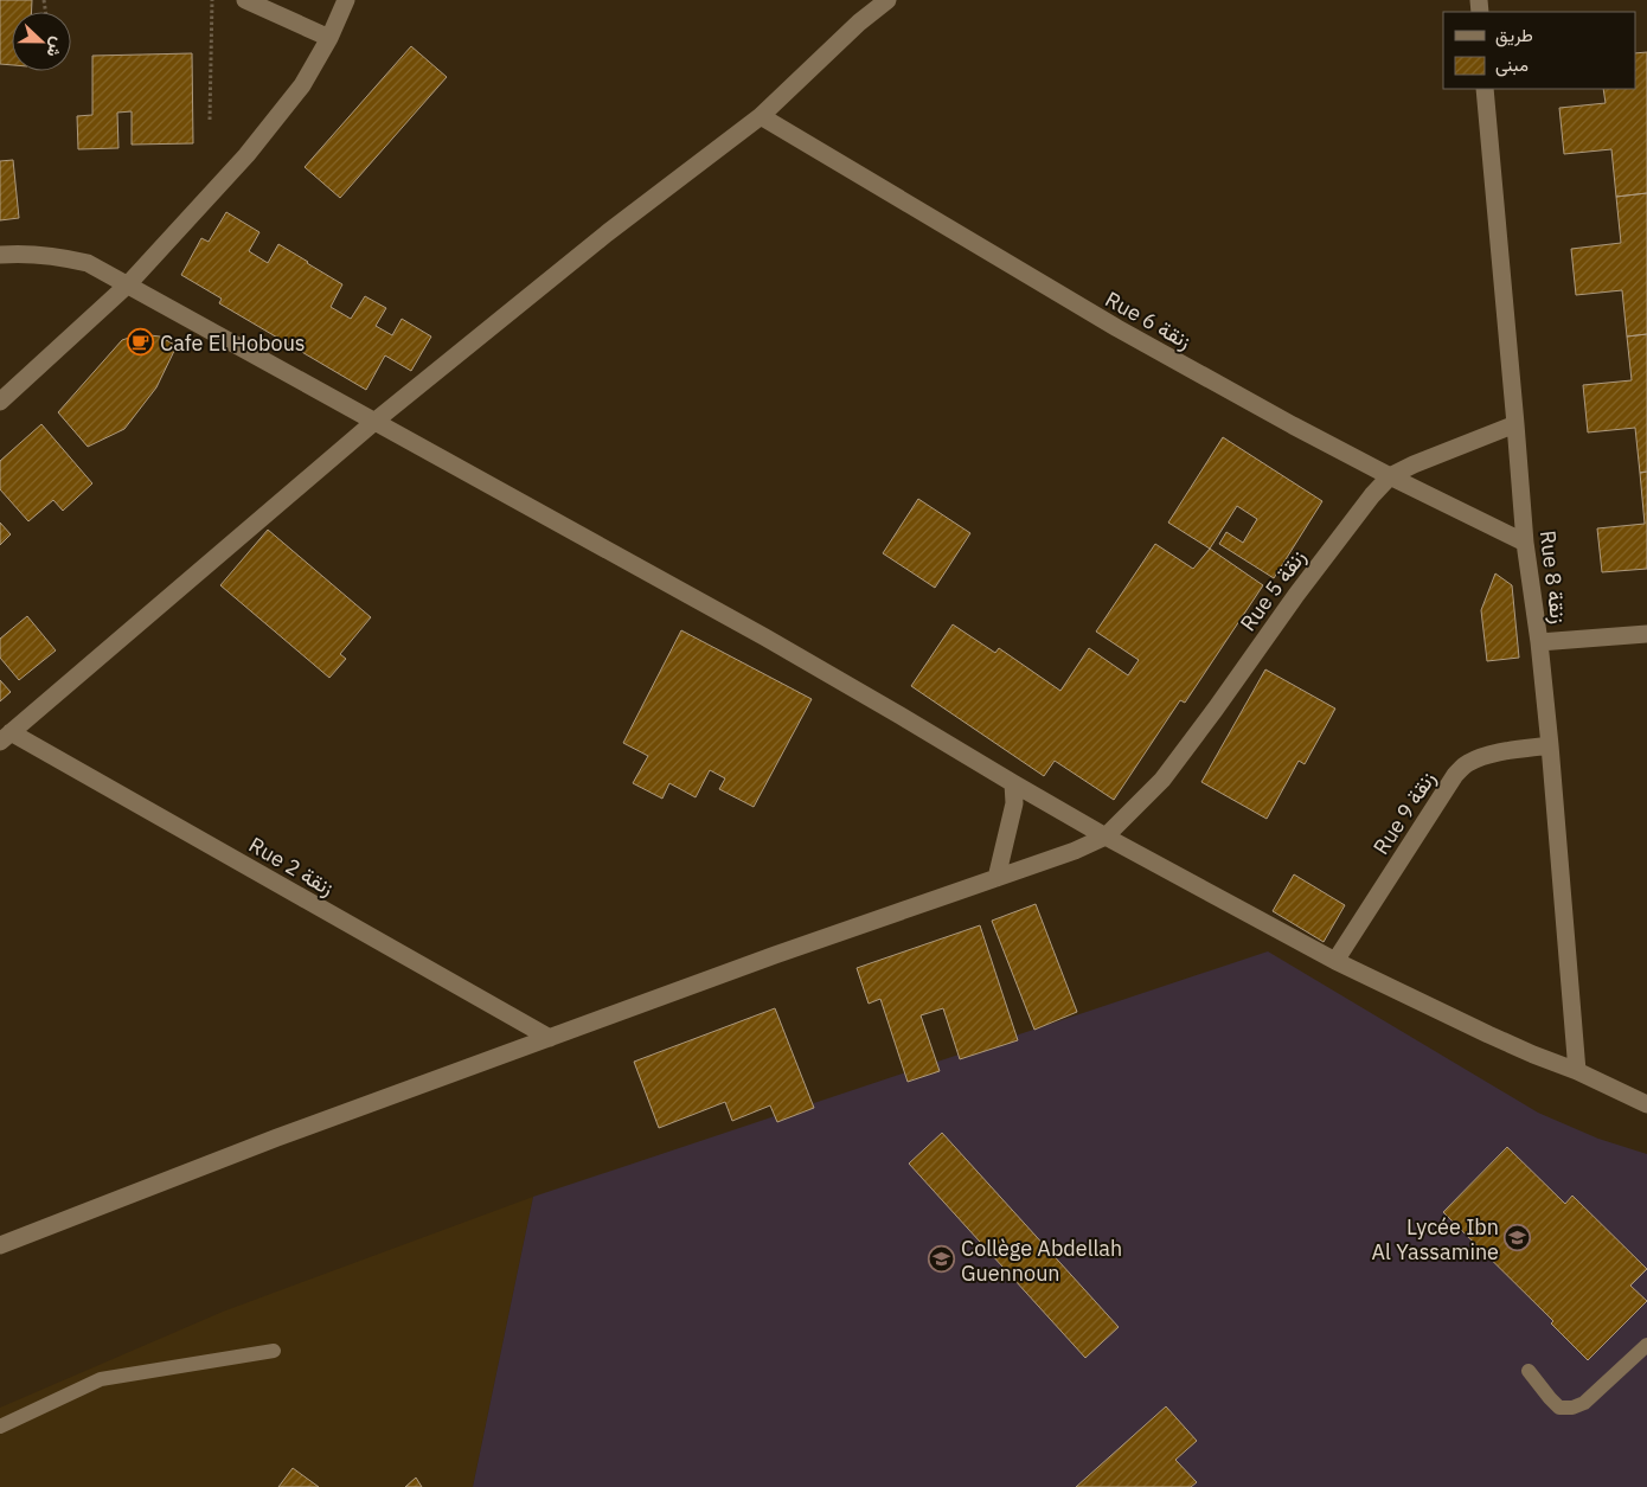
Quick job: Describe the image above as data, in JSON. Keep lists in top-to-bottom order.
{
  "streets": {
    "street": [
      "Rue 6 زنقة",
      "Rue 8 زنقة",
      "Rue 5 زنقة",
      "Rue 9 زنقة",
      "Rue 2 زنقة"
    ]
  },
  "crossings": [
    ["Rue 6 زنقة", "Rue 8 زنقة"],
    ["Rue 6 زنقة", "Rue 5 زنقة"],
    ["Rue 8 زنقة", "Rue 5 زنقة"],
    ["Rue 8 زنقة", "Rue 9 زنقة"]
  ],
  "places": {
    "cafe": ["Cafe El Hobous"],
    "school or university": ["Lycée Ibn Al Yassamine", "Collège Abdellah Guennoun"]
  },
  "legend": ["طريق", "مبنى"],
  "north": "right"
}
